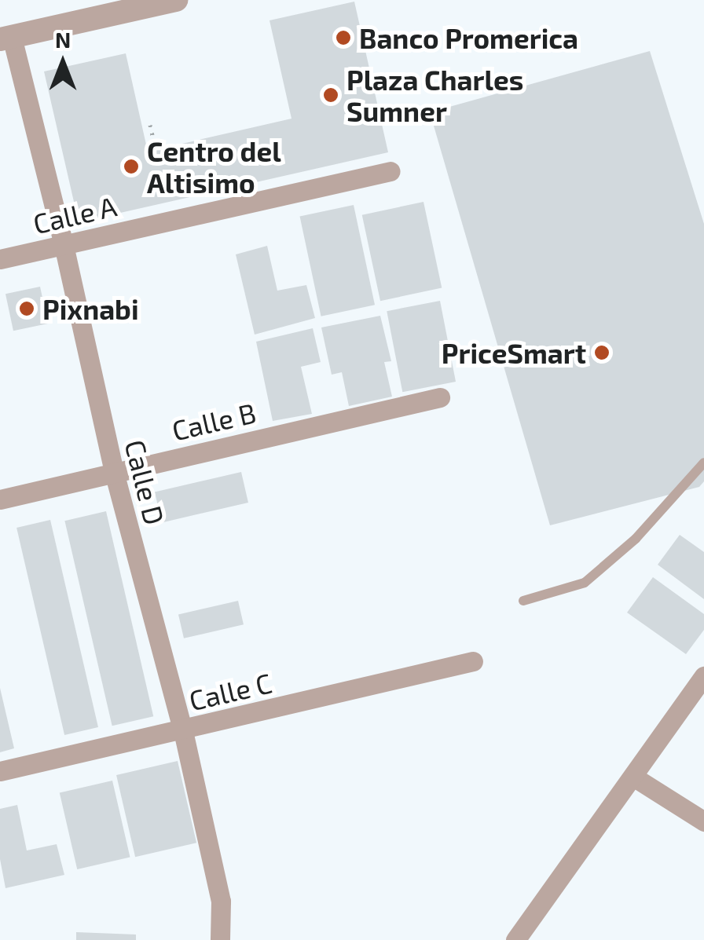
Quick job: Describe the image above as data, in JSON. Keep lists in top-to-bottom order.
{
  "streets": {
    "street": [
      "Calle A",
      "Calle B",
      "Calle D",
      "Calle C"
    ]
  },
  "crossings": [
    ["Calle A", "Calle D"],
    ["Calle B", "Calle D"],
    ["Calle D", "Calle C"]
  ],
  "places": [
    "Banco Promerica",
    "Plaza Charles Sumner",
    "Centro del Altisimo",
    "Pixnabi",
    "PriceSmart"
  ],
  "north": "top"
}
